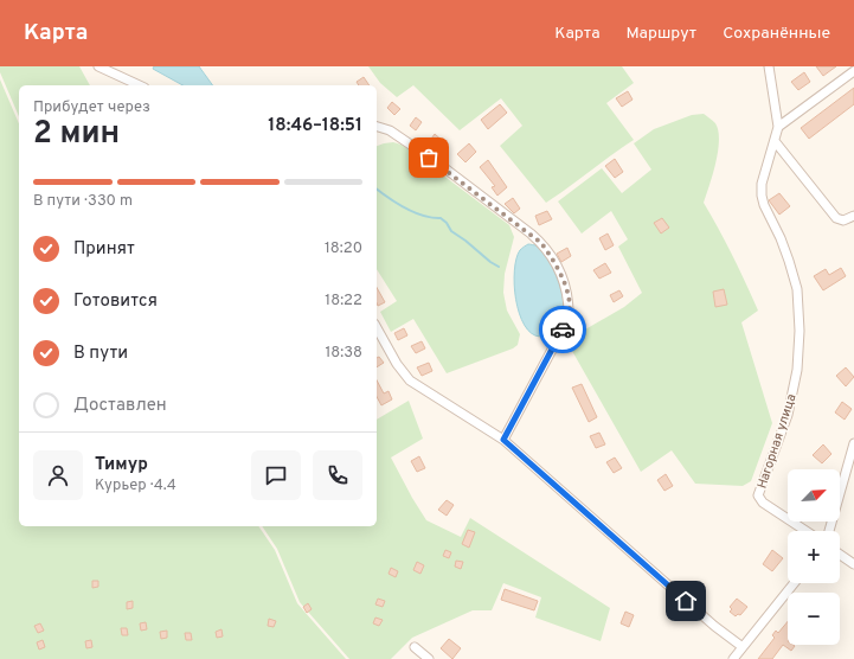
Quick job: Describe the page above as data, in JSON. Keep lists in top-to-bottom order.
{
  "streets": {
    "street": ["Нагорная улица"]
  },
  "north": "top right",
  "page": {
    "header": "Карта",
    "nav": ["Карта", "Маршрут", "Сохранённые"],
    "heading": ["2 мин", "Прибудет через", "18:46–18:51"],
    "panel": ["Тимур", "Курьер · 4.4"],
    "bar": "В пути · 330 m",
    "list": [
      ["Принят", "18:20"],
      ["Готовится", "18:22"],
      ["В пути", "18:38"],
      "Доставлен"
    ],
    "map_buttons": ["+", "−"]
  }
}
